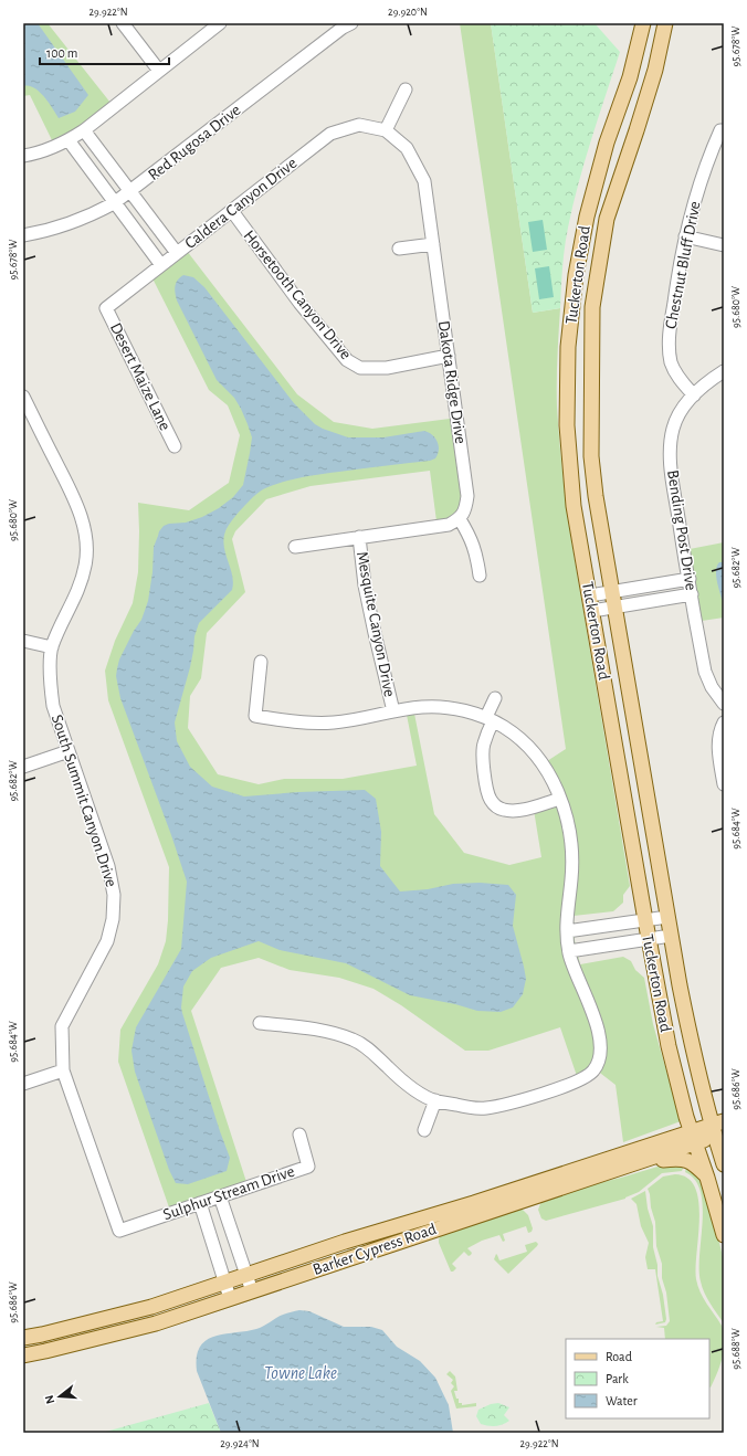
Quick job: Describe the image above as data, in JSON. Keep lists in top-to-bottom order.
{
  "streets": {
    "main road": ["Tuckerton Road", "Barker Cypress Road"],
    "street": [
      "Red Rugosa Drive",
      "Caldera Canyon Drive",
      "Chestnut Bluff Drive",
      "Horsetooth Canyon Drive",
      "Desert Maize Lane",
      "Dakota Ridge Drive",
      "Bending Post Drive",
      "Mesquite Canyon Drive",
      "South Summit Canyon Drive",
      "Sulphur Stream Drive"
    ]
  },
  "crossings": [
    ["Caldera Canyon Drive", "Horsetooth Canyon Drive"],
    ["Caldera Canyon Drive", "Desert Maize Lane"],
    ["Caldera Canyon Drive", "Dakota Ridge Drive"],
    ["Chestnut Bluff Drive", "Bending Post Drive"],
    ["Tuckerton Road", "Barker Cypress Road"],
    ["Horsetooth Canyon Drive", "Dakota Ridge Drive"],
    ["South Summit Canyon Drive", "Sulphur Stream Drive"]
  ],
  "water": ["Towne Lake"],
  "legend": ["Road", "Park", "Water"],
  "scale_bar": "100 m",
  "north": "left",
  "coordinates": [
    "29.922°N",
    "29.920°N",
    "95.678°W",
    "95.680°W",
    "95.682°W",
    "95.684°W",
    "95.686°W",
    "95.688°W",
    "29.924°N"
  ]
}
